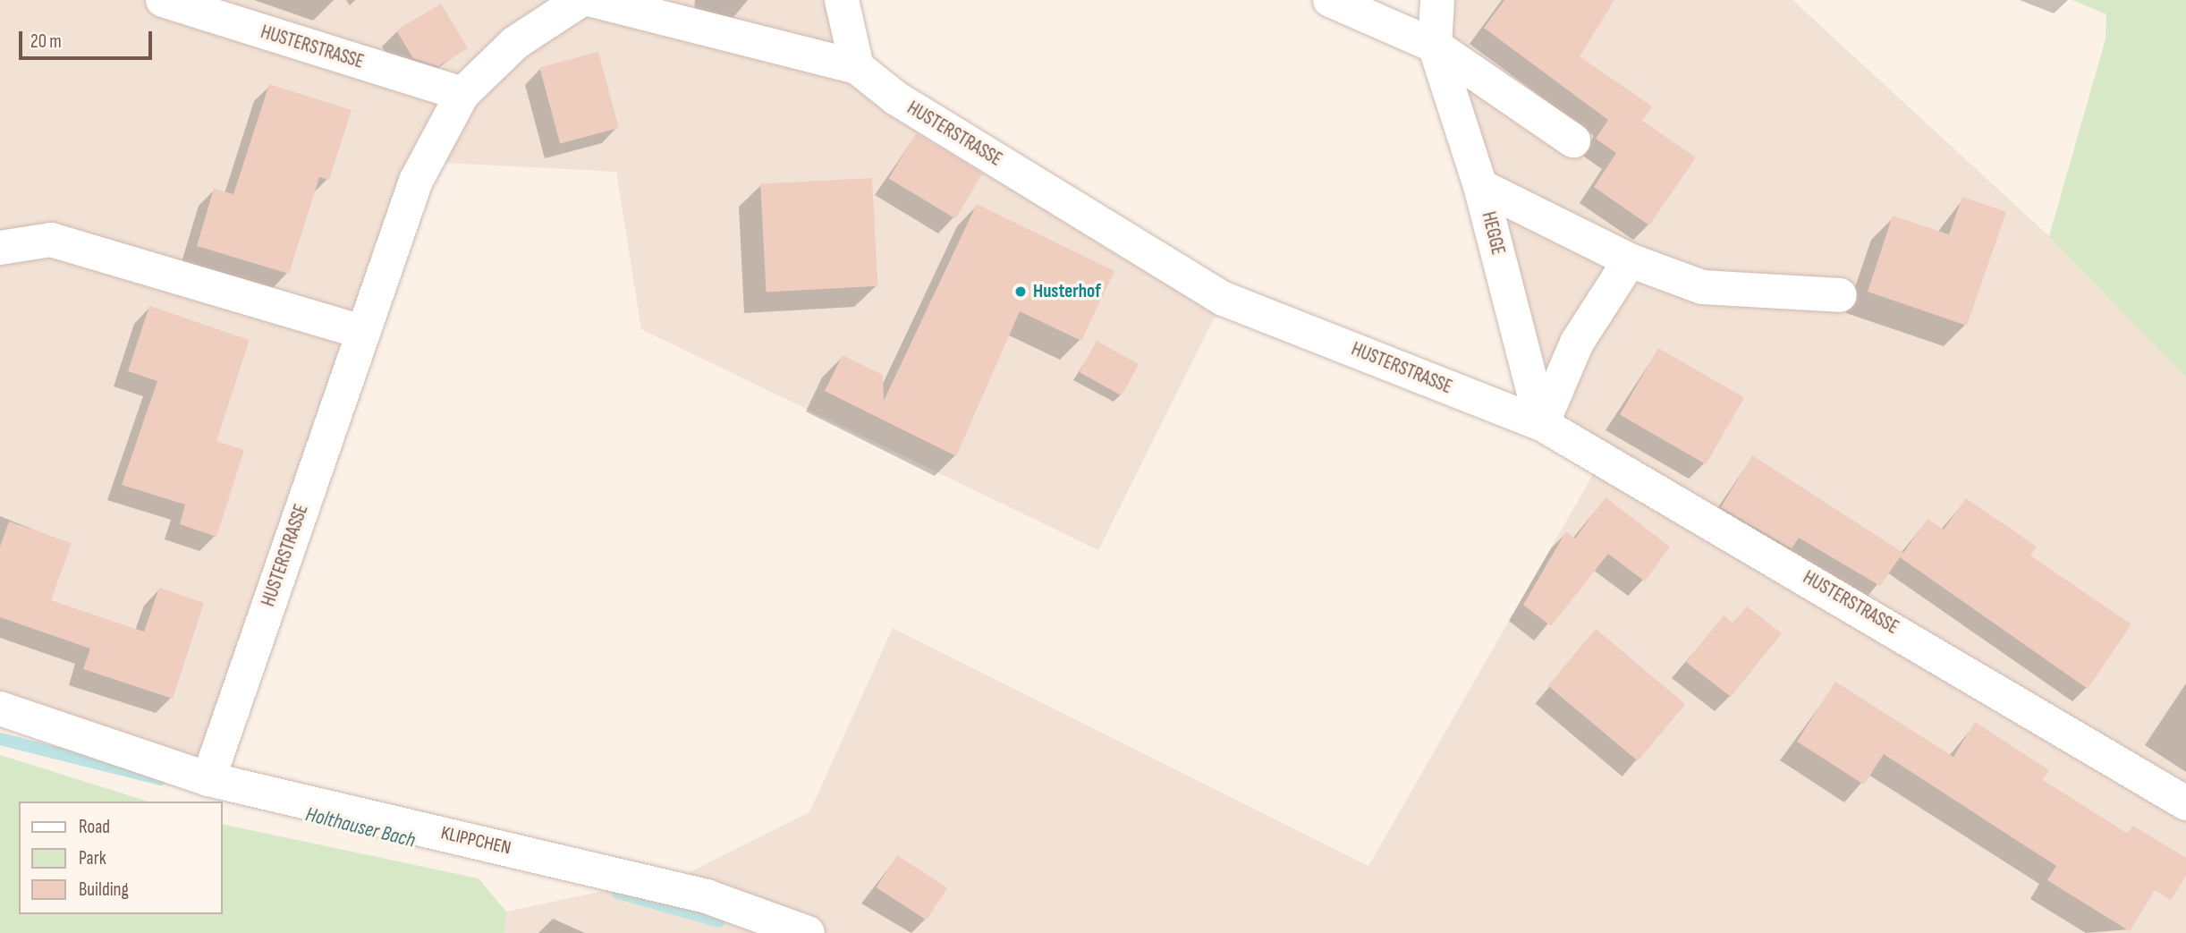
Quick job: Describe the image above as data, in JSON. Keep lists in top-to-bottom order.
{
  "streets": {
    "street": ["HUSTERSTRASSE", "HEGGE", "KLIPPCHEN"]
  },
  "crossings": [
    ["HUSTERSTRASSE", "HEGGE"],
    ["HUSTERSTRASSE", "KLIPPCHEN"]
  ],
  "water": ["Holthauser Bach"],
  "places": ["Husterhof"],
  "legend": ["Road", "Park", "Building"],
  "scale_bar": "20 m"
}
